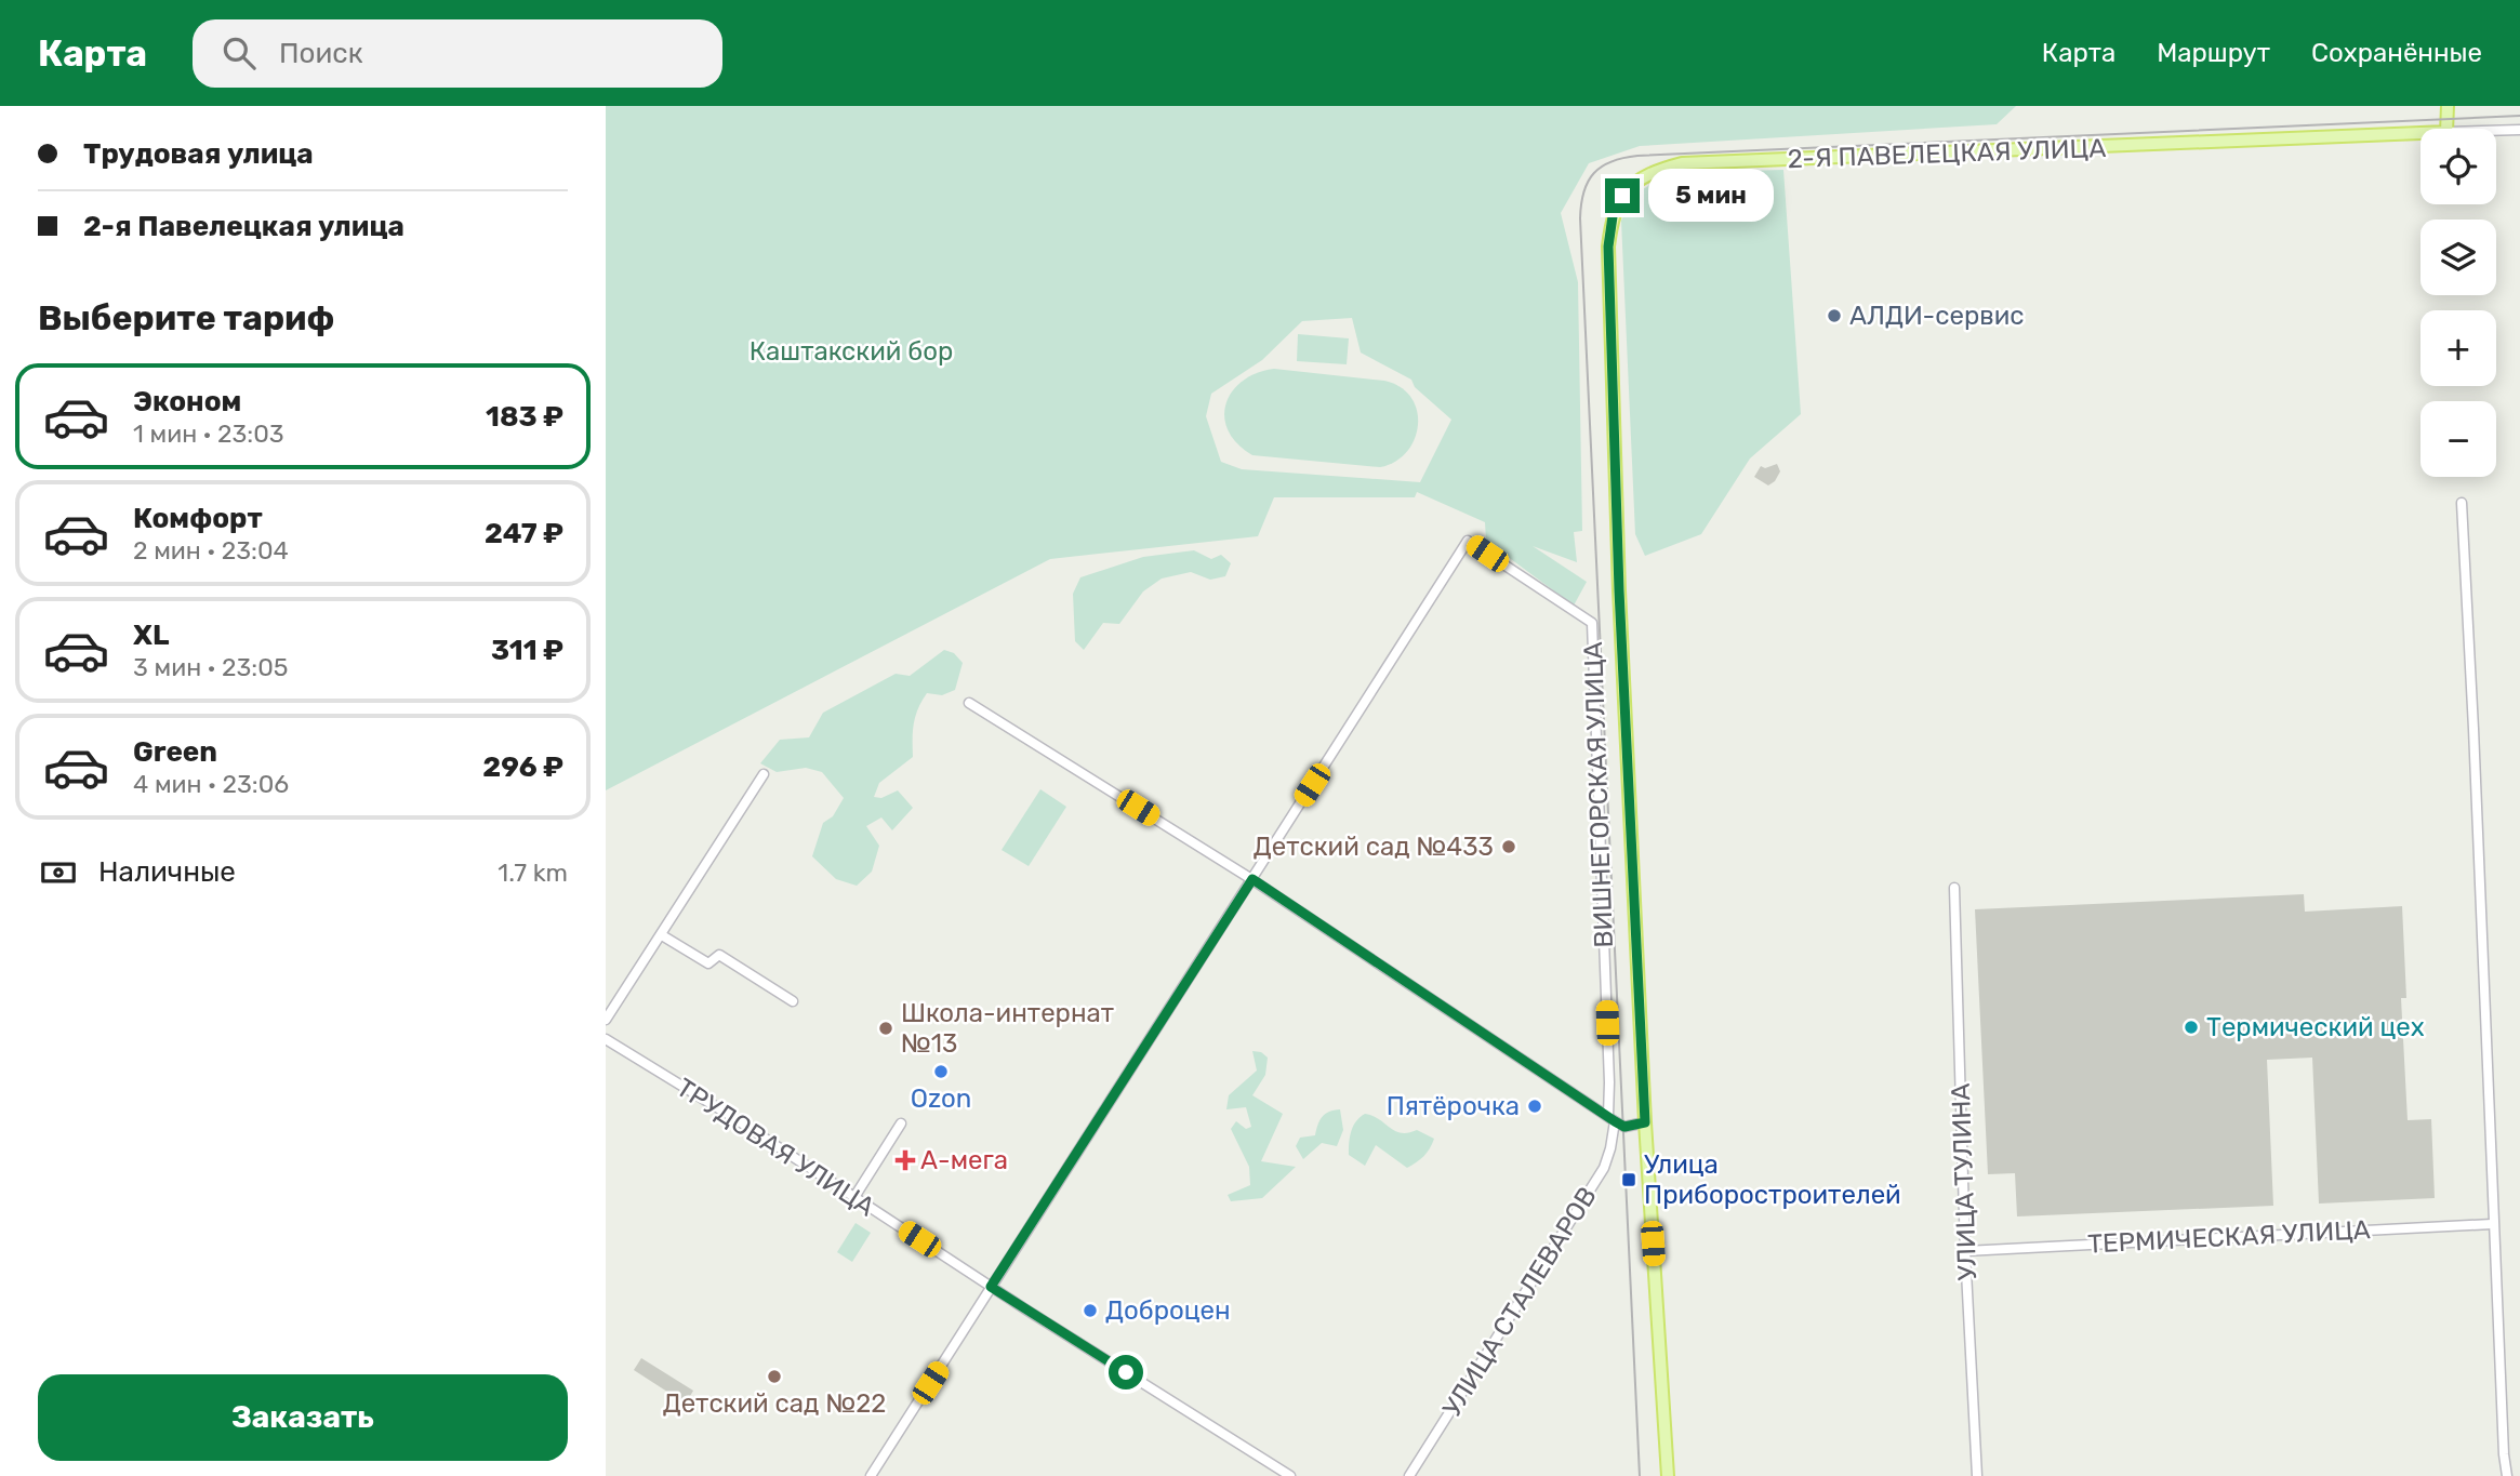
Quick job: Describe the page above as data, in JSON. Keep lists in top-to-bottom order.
{
  "streets": {
    "main road": ["2-Я ПАВЕЛЕЦКАЯ УЛИЦА"],
    "street": [
      "ВИШНЕГОРСКАЯ УЛИЦА",
      "ТРУДОВАЯ УЛИЦА",
      "УЛИЦА ТУЛИНА",
      "ТЕРМИЧЕСКАЯ УЛИЦА",
      "УЛИЦА СТАЛЕВАРОВ"
    ]
  },
  "crossings": [
    ["ВИШНЕГОРСКАЯ УЛИЦА", "УЛИЦА СТАЛЕВАРОВ"],
    ["УЛИЦА ТУЛИНА", "ТЕРМИЧЕСКАЯ УЛИЦА"]
  ],
  "parks": ["Каштакский бор"],
  "places": {
    "other": [
      "АЛДИ-сервис",
      "Детский сад №433",
      "Термический цех",
      "Школа-интернат №13",
      "Ozon",
      "Пятёрочка",
      "Доброцен",
      "Детский сад №22"
    ],
    "health": ["А-мега"],
    "transit": ["Улица Приборостроителей"]
  },
  "page": {
    "header": "Карта",
    "search": "Поиск",
    "nav": ["Карта", "Маршрут", "Сохранённые"],
    "banner": ["Трудовая улица", "2-я Павелецкая улица"],
    "map_buttons": ["+", "−"],
    "bubble": "5 мин",
    "heading": "Выберите тариф",
    "list": [
      {
        "name": "Эконом",
        "note": "1 мин · 23:03",
        "value": "183 ₽"
      },
      {
        "name": "Комфорт",
        "note": "2 мин · 23:04",
        "value": "247 ₽"
      },
      {
        "name": "XL",
        "note": "3 мин · 23:05",
        "value": "311 ₽"
      },
      {
        "name": "Green",
        "note": "4 мин · 23:06",
        "value": "296 ₽"
      }
    ],
    "pay": ["Наличные", "1.7 km"],
    "buttons": "Заказать"
  }
}
